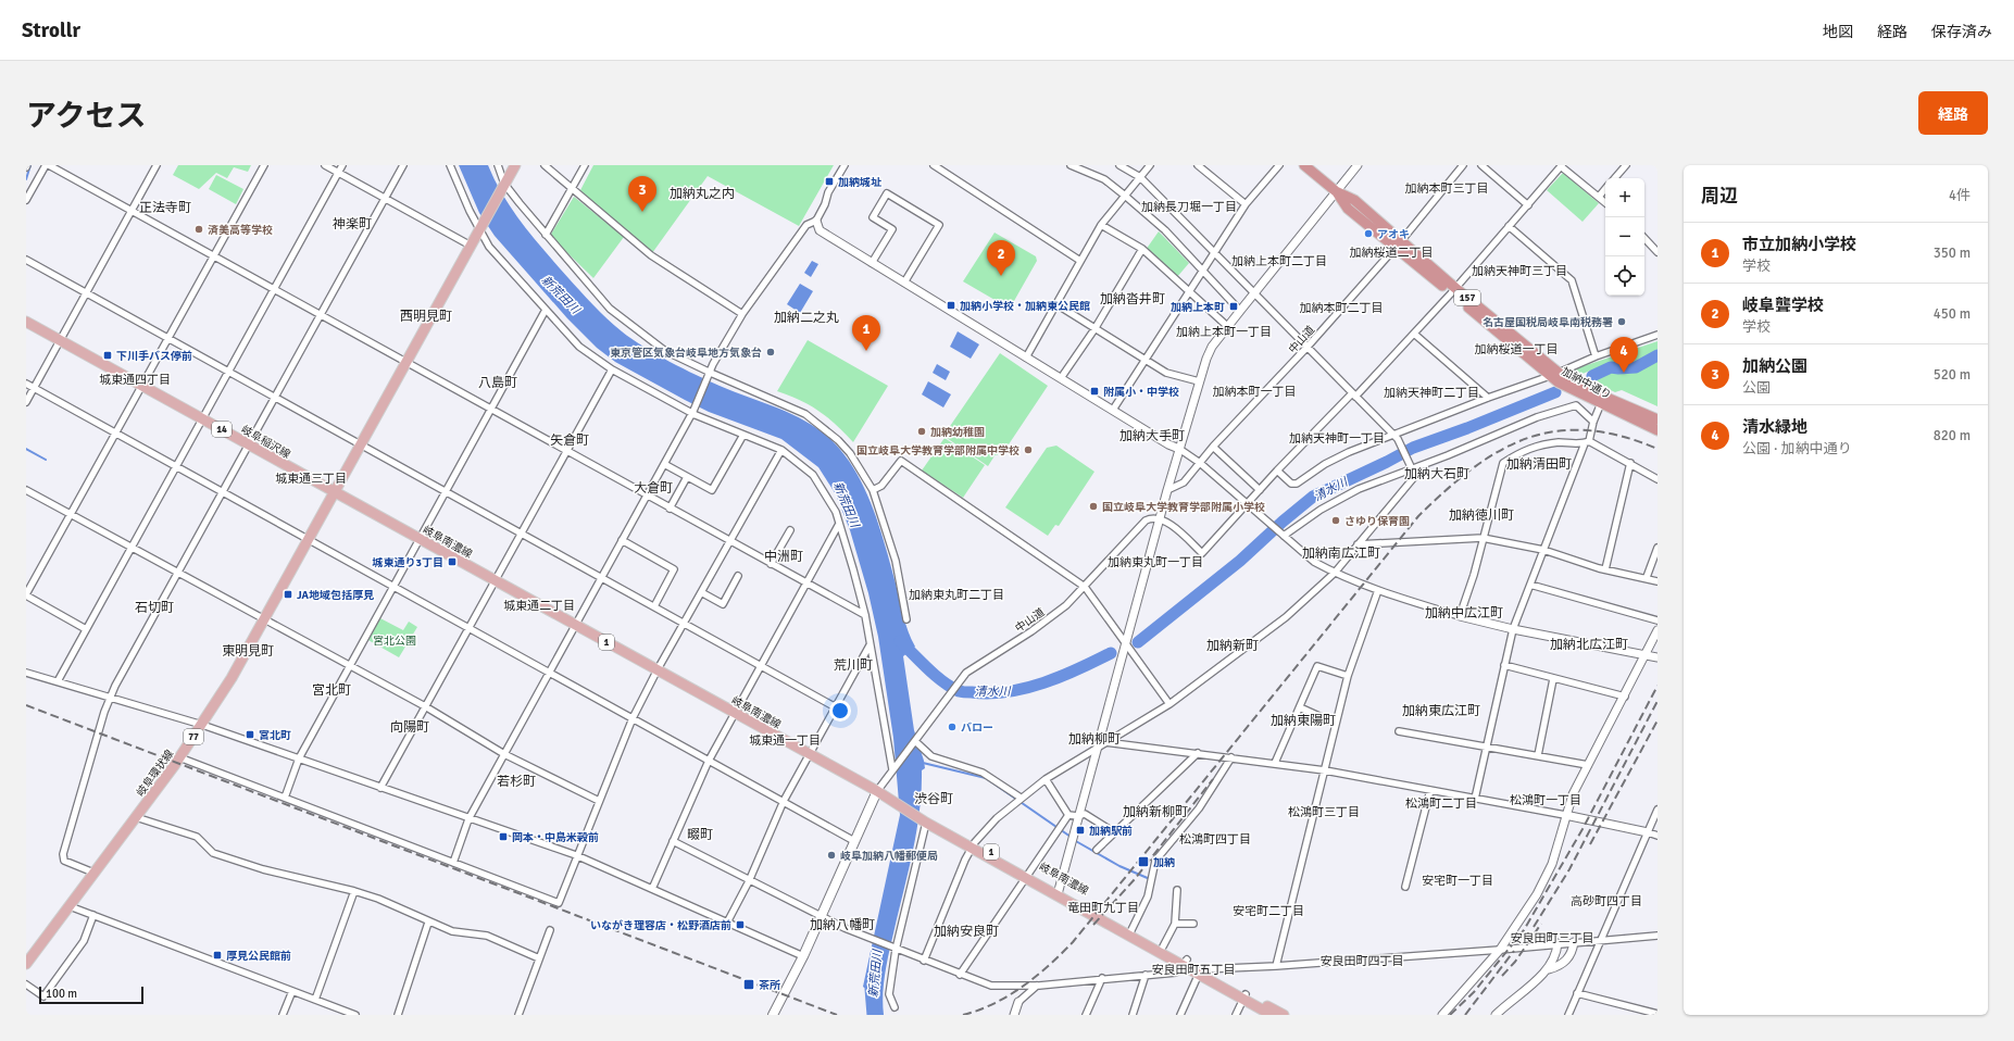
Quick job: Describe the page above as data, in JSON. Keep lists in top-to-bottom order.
{
  "streets": {
    "highway": ["157", "加納中通り"],
    "main road": [
      "14",
      "岐阜稲沢線",
      "岐阜南濃線",
      "1",
      "77",
      "岐阜環状線"
    ],
    "street": ["中山道"]
  },
  "crossings": [
    ["中山道", "加納中通り"],
    ["中山道", "岐阜南濃線"],
    ["岐阜稲沢線", "岐阜南濃線"],
    ["岐阜稲沢線", "岐阜環状線"],
    ["岐阜南濃線", "岐阜環状線"]
  ],
  "districts": [
    "加納本町三丁目",
    "加納丸之内",
    "加納長刀堀一丁目",
    "正法寺町",
    "神楽町",
    "加納桜道二丁目",
    "加納上本町二丁目",
    "加納天神町三丁目",
    "加納沓井町",
    "加納本町二丁目",
    "西明見町",
    "加納二之丸",
    "加納上本町一丁目",
    "加納桜道一丁目",
    "城東通四丁目",
    "八島町",
    "加納本町一丁目",
    "加納天神町二丁目",
    "加納大手町",
    "加納天神町一丁目",
    "矢倉町",
    "加納清田町",
    "加納大石町",
    "城東通三丁目",
    "大倉町",
    "加納徳川町",
    "加納南広江町",
    "中洲町",
    "加納東丸町一丁目",
    "加納東丸町二丁目",
    "城東通二丁目",
    "石切町",
    "加納中広江町",
    "加納北広江町",
    "加納新町",
    "東明見町",
    "荒川町",
    "宮北町",
    "加納東広江町",
    "加納東陽町",
    "向陽町",
    "加納柳町",
    "城東通一丁目",
    "若杉町",
    "渋谷町",
    "松鴻町一丁目",
    "松鴻町二丁目",
    "加納新柳町",
    "松鴻町三丁目",
    "畷町",
    "松鴻町四丁目",
    "安宅町一丁目",
    "高砂町四丁目",
    "竜田町九丁目",
    "安宅町二丁目",
    "加納八幡町",
    "加納安良町",
    "安良田町三丁目",
    "安良田町四丁目",
    "安良田町五丁目"
  ],
  "water": ["新荒田川", "清水川"],
  "parks": ["宮北公園"],
  "places": {
    "transit": [
      "加納城址",
      "加納小学校・加納東公民館",
      "加納上本町",
      "下川手バス停前",
      "附属小・中学校",
      "城東通り3丁目",
      "JA地域包括厚見",
      "宮北町",
      "加納駅前",
      "岡本・中島米穀前",
      "加納",
      "いながき理容店・松野酒店前",
      "厚見公民館前",
      "茶所"
    ],
    "other": [
      "済美高等学校",
      "アオキ",
      "名古屋国税局岐阜南税務署",
      "東京管区気象台岐阜地方気象台",
      "加納幼稚園",
      "国立岐阜大学教育学部附属中学校",
      "国立岐阜大学教育学部附属小学校",
      "さゆり保育園",
      "バロー",
      "岐阜加納八幡郵便局"
    ]
  },
  "scale_bar": "100 m",
  "page": {
    "header": "Strollr",
    "nav": ["地図", "経路", "保存済み"],
    "title": "アクセス",
    "buttons": "経路",
    "heading": ["周辺", "4件"],
    "pins": [
      "3",
      "2",
      "1",
      "4"
    ],
    "map_buttons": ["+", "−"],
    "list": [
      {
        "mark": "1",
        "name": "市立加納小学校",
        "note": "学校",
        "value": "350 m"
      },
      {
        "mark": "2",
        "name": "岐阜聾学校",
        "note": "学校",
        "value": "450 m"
      },
      {
        "mark": "3",
        "name": "加納公園",
        "note": "公園",
        "value": "520 m"
      },
      {
        "mark": "4",
        "name": "清水緑地",
        "note": "公園 · 加納中通り",
        "value": "820 m"
      }
    ],
    "scale": "100 m"
  }
}
